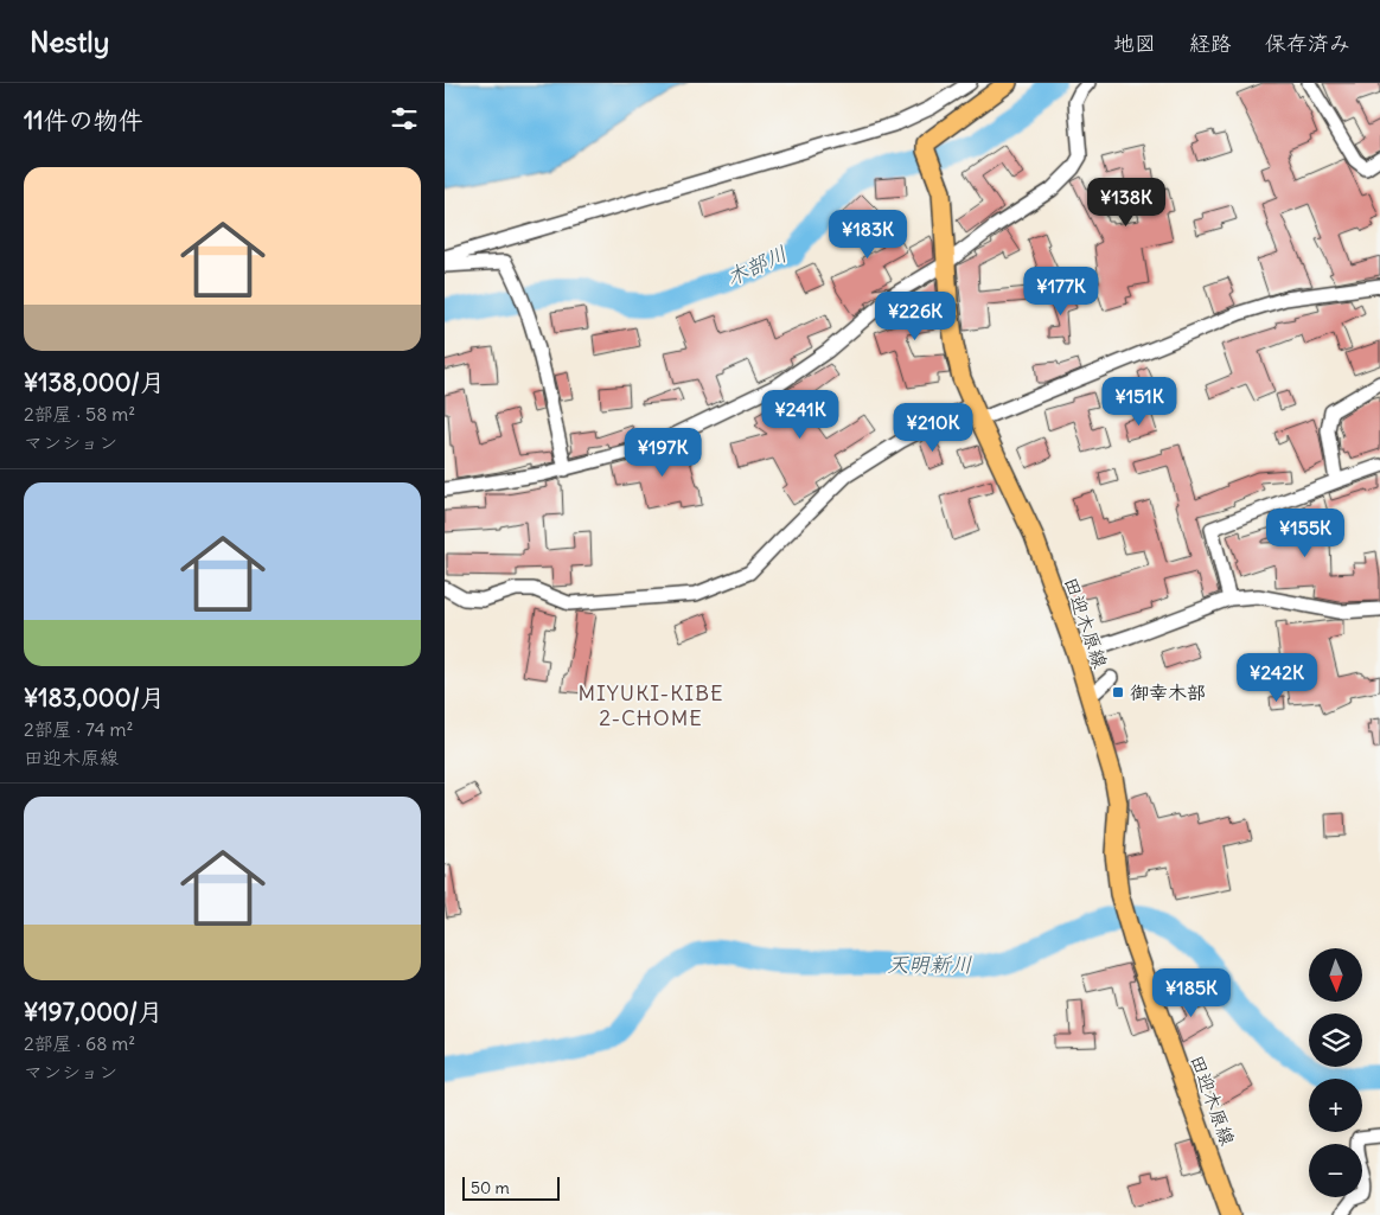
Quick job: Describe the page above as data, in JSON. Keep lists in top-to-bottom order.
{
  "streets": {
    "main road": ["田迎木原線"]
  },
  "districts": ["MIYUKI-KIBE 2-CHOME"],
  "water": ["木部川", "天明新川"],
  "places": {
    "transit": ["御幸木部"]
  },
  "scale_bar": "50 m",
  "north": "bottom",
  "page": {
    "header": "Nestly",
    "nav": ["地図", "経路", "保存済み"],
    "heading": "11件の物件",
    "list": [
      {
        "name": "¥138,000/月",
        "note": "2部屋 · 58 m² · マンション"
      },
      {
        "name": "¥183,000/月",
        "note": "2部屋 · 74 m² · 田迎木原線"
      },
      {
        "name": "¥197,000/月",
        "note": "2部屋 · 68 m² · マンション"
      }
    ],
    "price": [
      "¥138K",
      "¥183K",
      "¥177K",
      "¥226K",
      "¥151K",
      "¥241K",
      "¥210K",
      "¥197K",
      "¥155K",
      "¥242K",
      "¥185K"
    ],
    "map_buttons": ["+", "−"],
    "scale": "50 m"
  }
}
